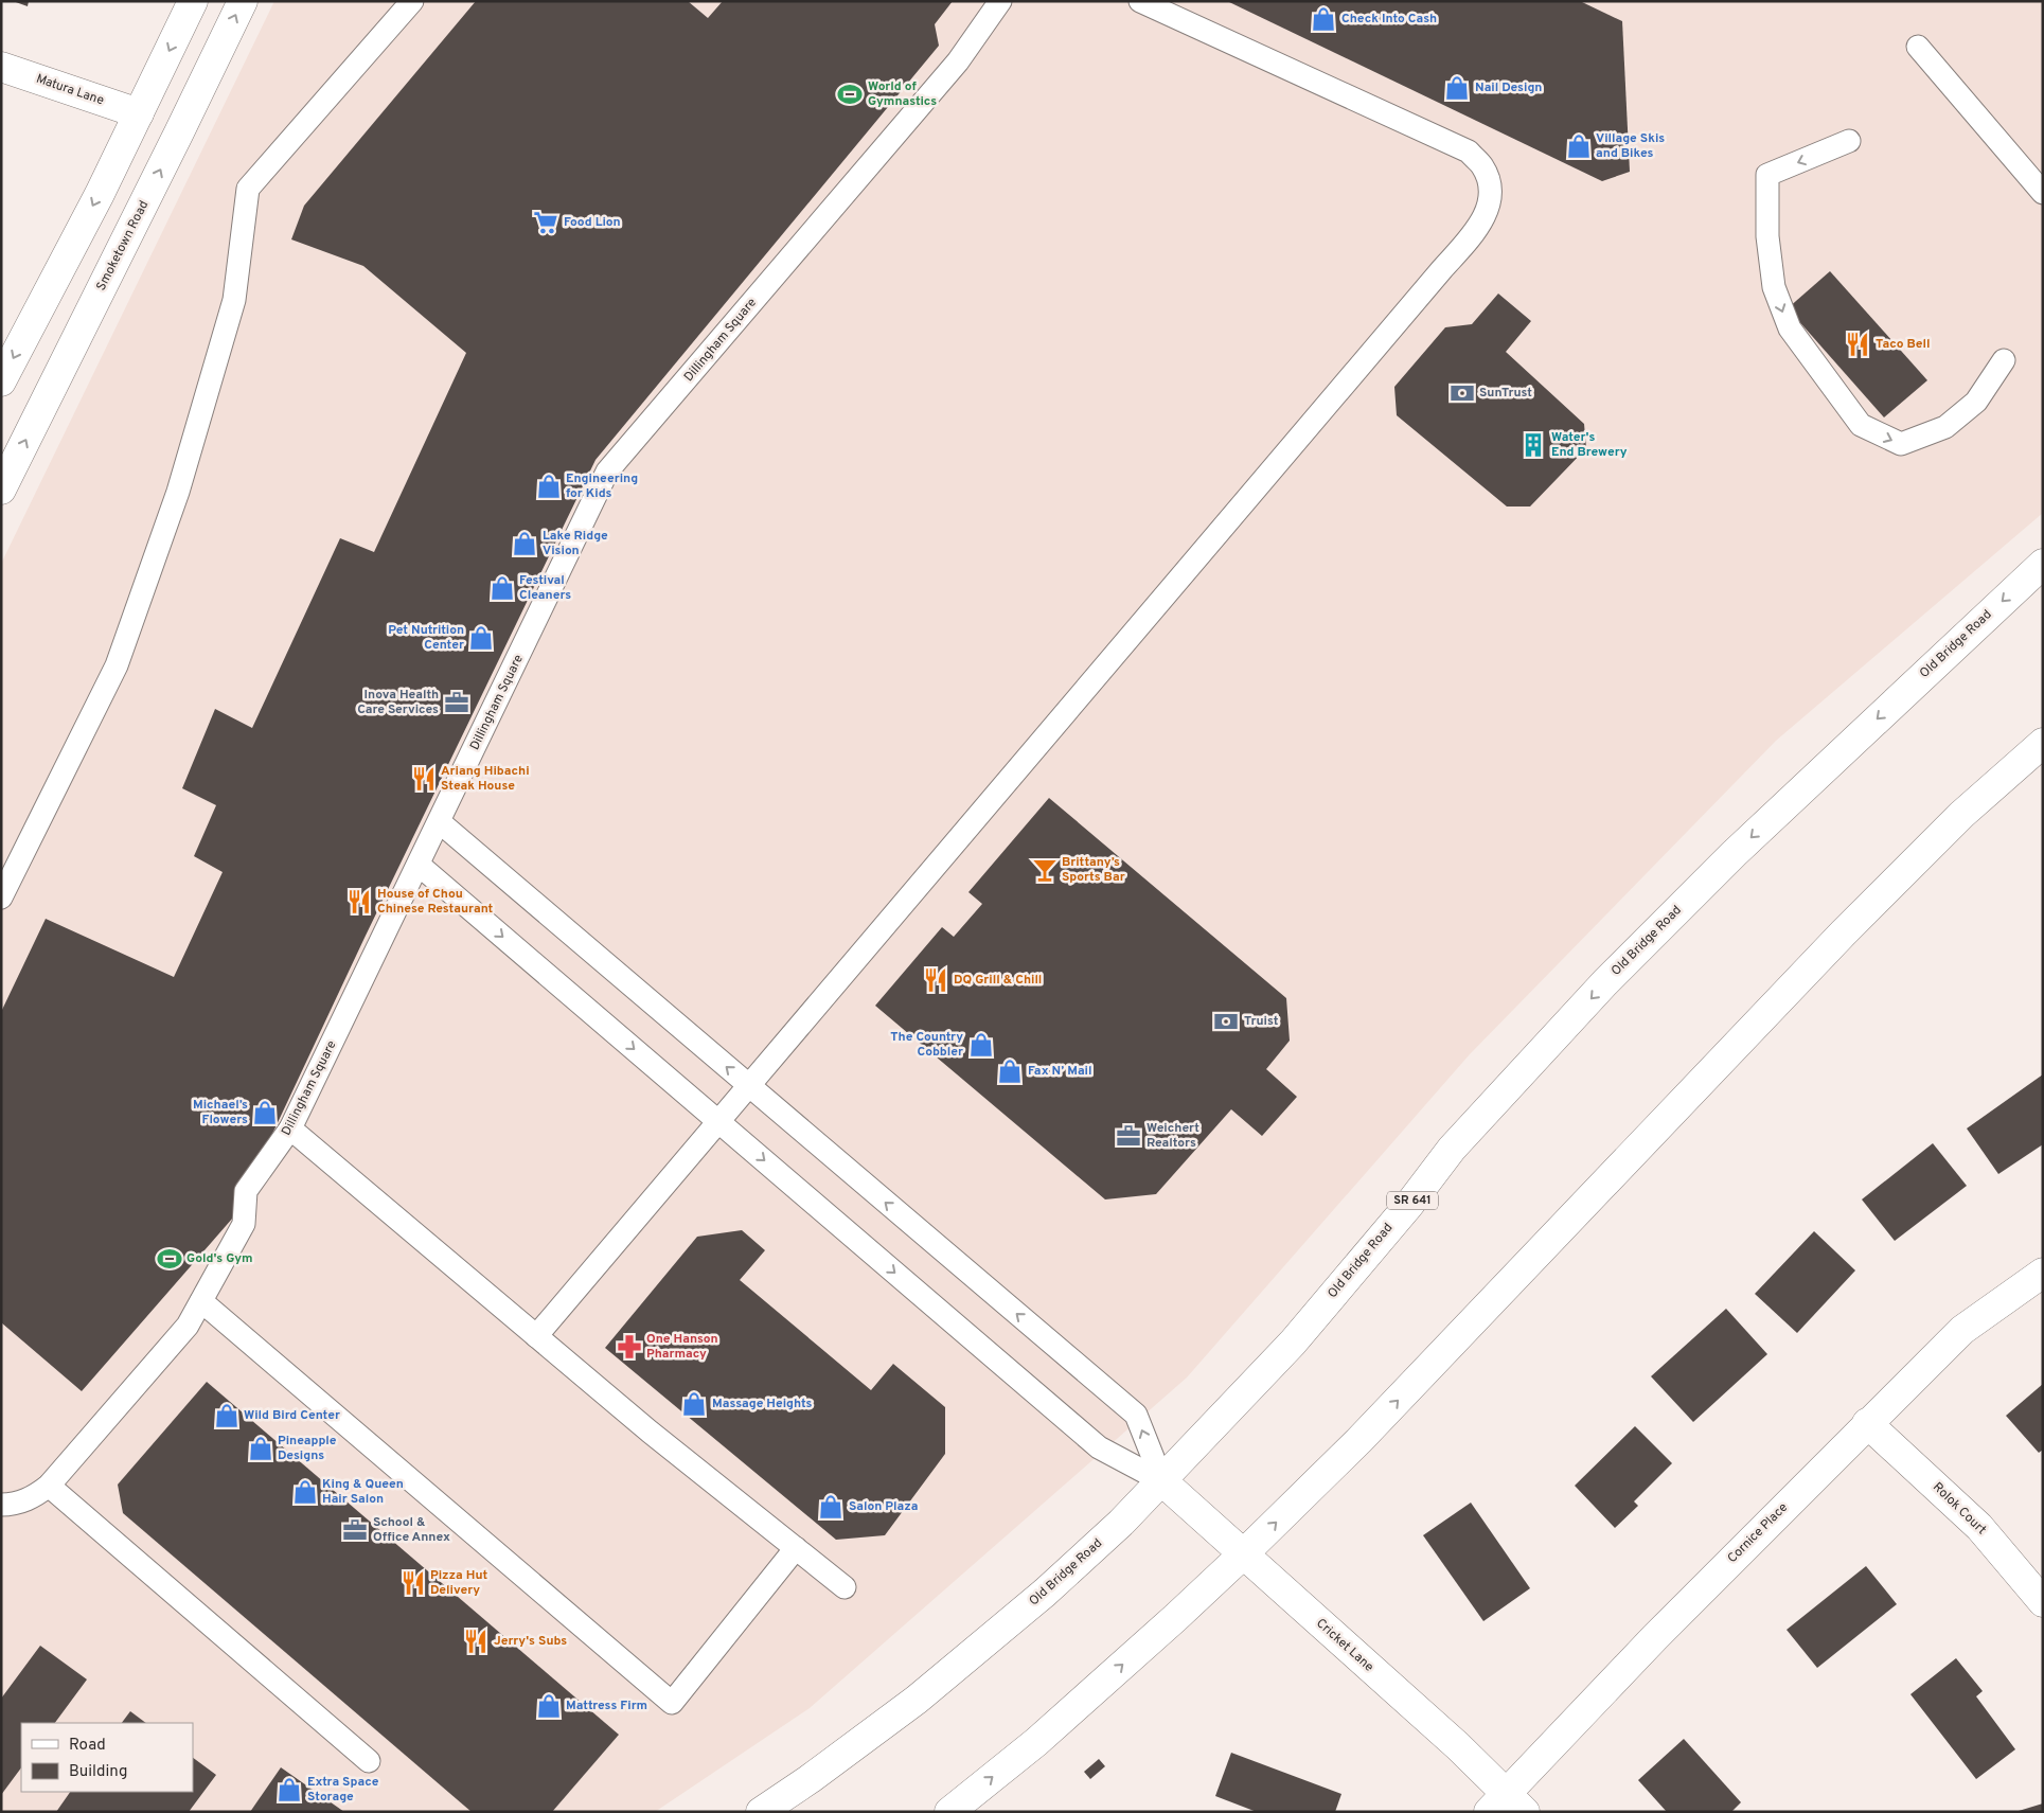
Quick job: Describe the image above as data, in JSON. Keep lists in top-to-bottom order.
{
  "streets": {
    "main road": [
      "Matura Lane",
      "Smoketown Road",
      "Old Bridge Road",
      "SR 641",
      "Rolok Court",
      "Cornice Place",
      "Cricket Lane"
    ],
    "lane": ["Dillingham Square"]
  },
  "crossings": [
    ["Old Bridge Road", "Cricket Lane"],
    ["Rolok Court", "Cornice Place"],
    ["Cornice Place", "Cricket Lane"]
  ],
  "places": {
    "shop": [
      "Check Into Cash",
      "Nail Design",
      "Village Skis and Bikes",
      "Engineering for Kids",
      "Lake Ridge Vision",
      "Festival Cleaners",
      "Pet Nutrition Center",
      "The Country Cobbler",
      "Fax N’ Mail",
      "Michael’s Flowers",
      "Massage Heights",
      "Wild Bird Center",
      "Pineapple Designs",
      "King & Queen Hair Salon",
      "Salon Plaza",
      "Mattress Firm",
      "Extra Space Storage"
    ],
    "sports": ["World of Gymnastics", "Gold's Gym"],
    "supermarket": ["Food Lion"],
    "restaurant": [
      "Taco Bell",
      "Ariang Hibachi Steak House",
      "House of Chou Chinese Restaurant",
      "DQ Grill & Chill",
      "Pizza Hut Delivery",
      "Jerry's Subs"
    ],
    "bank": ["SunTrust", "Truist"],
    "building": ["Water's End Brewery"],
    "office": ["Inova Health Care Services", "Weichert Realtors", "School & Office Annex"],
    "bar": ["Brittany’s Sports Bar"],
    "pharmacy": ["One Hanson Pharmacy"]
  },
  "legend": ["Road", "Building"]
}
